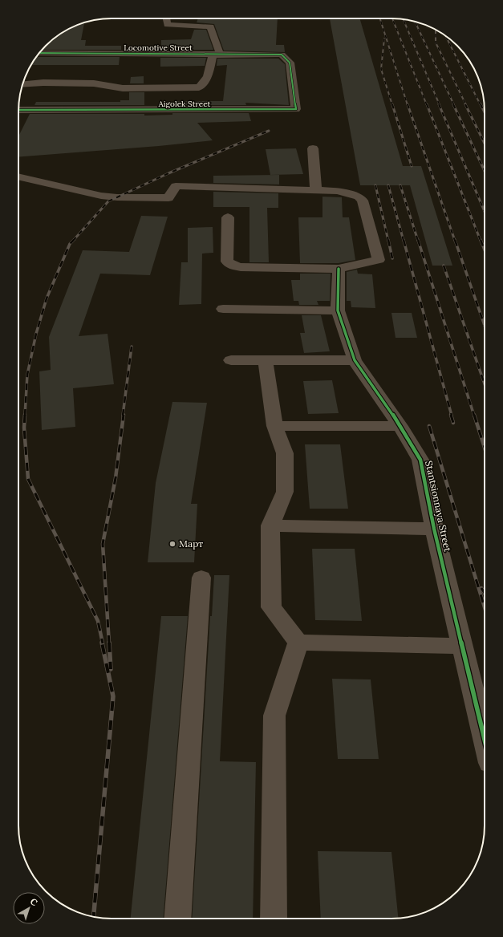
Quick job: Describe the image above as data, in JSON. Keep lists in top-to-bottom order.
{
  "streets": {
    "street": ["Locomotive Street", "Aigolek Street", "Stantsionnaya Street"]
  },
  "crossings": [
    ["Locomotive Street", "Aigolek Street"]
  ],
  "places": ["Март"],
  "north": "top right"
}
